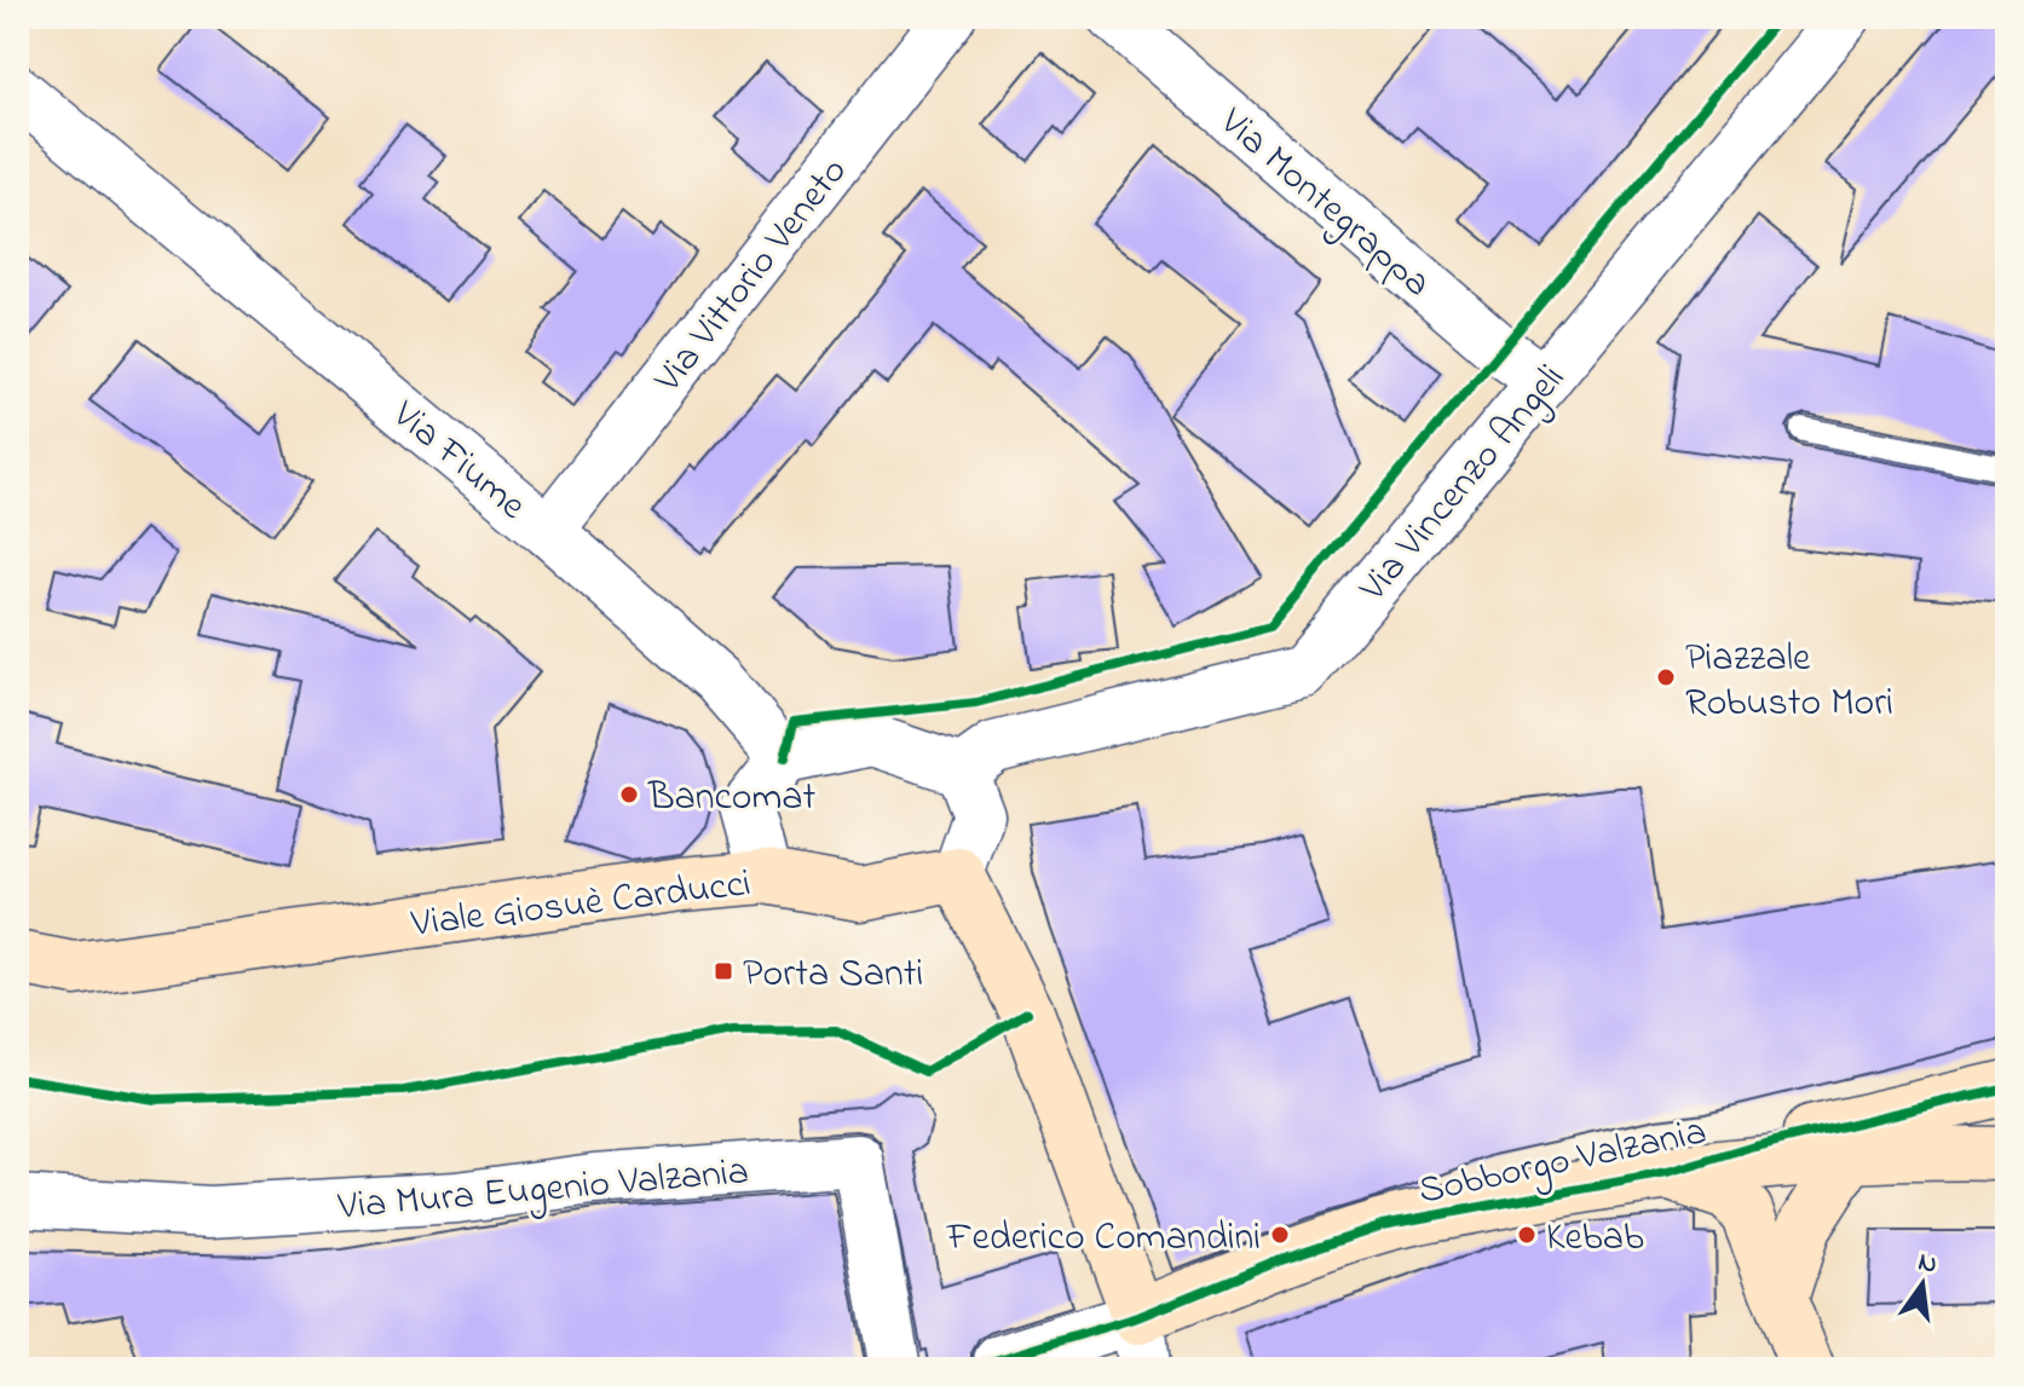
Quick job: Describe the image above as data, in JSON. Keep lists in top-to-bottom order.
{
  "streets": {
    "street": [
      "Via Montegrappa",
      "Via Vittorio Veneto",
      "Via Fiume",
      "Via Vincenzo Angeli",
      "Viale Giosuè Carducci",
      "Sobborgo Valzania",
      "Via Mura Eugenio Valzania"
    ]
  },
  "crossings": [
    ["Via Montegrappa", "Via Vincenzo Angeli"],
    ["Via Vittorio Veneto", "Via Fiume"],
    ["Via Fiume", "Via Vincenzo Angeli"],
    ["Via Fiume", "Viale Giosuè Carducci"],
    ["Via Vincenzo Angeli", "Viale Giosuè Carducci"]
  ],
  "places": {
    "other": [
      "Piazzale Robusto Mori",
      "Bancomat",
      "Federico Comandini",
      "Kebab"
    ],
    "transit": ["Porta Santi"]
  },
  "north": "top"
}
